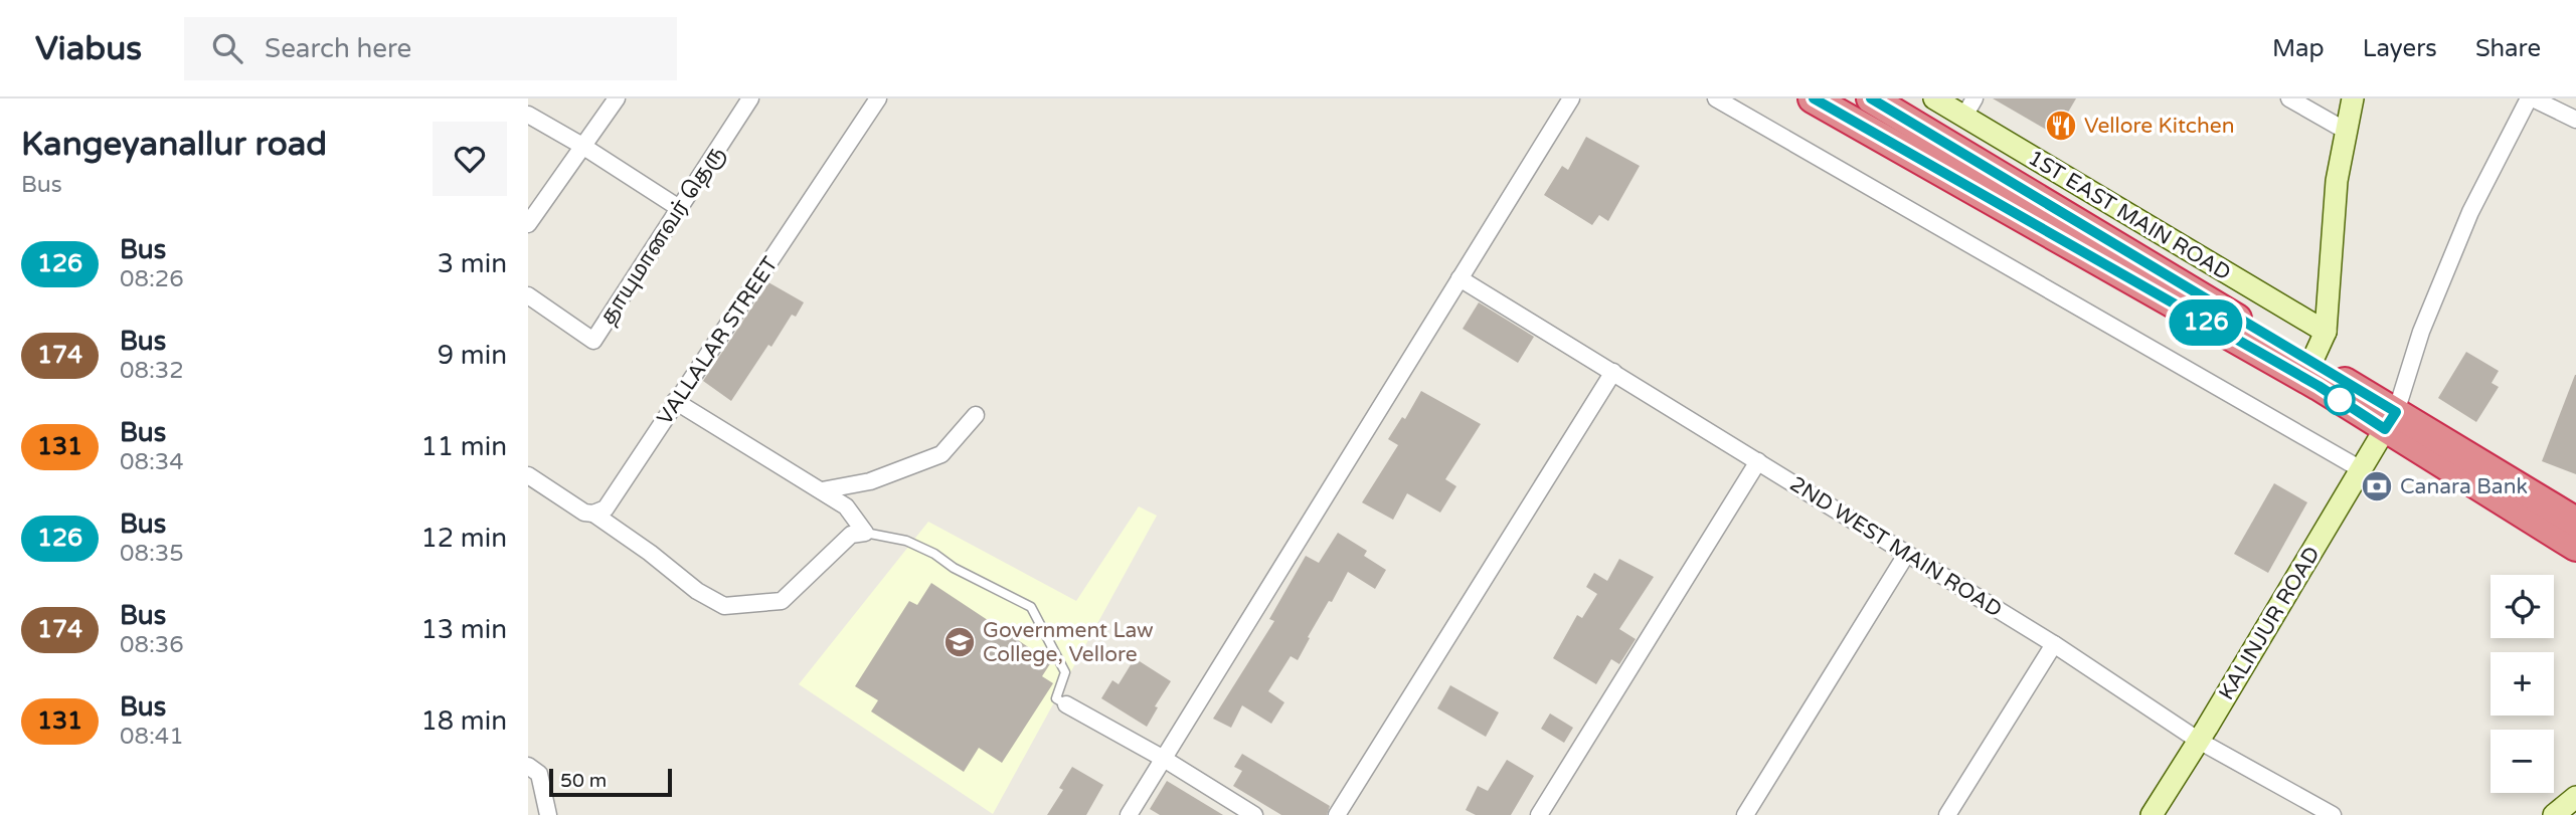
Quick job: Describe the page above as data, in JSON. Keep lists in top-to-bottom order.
{
  "streets": {
    "street": [
      "1ST EAST MAIN ROAD",
      "தாயுமானவர் தெரு",
      "VALLALAR STREET",
      "2ND WEST MAIN ROAD",
      "KALINJUR ROAD"
    ]
  },
  "crossings": [
    ["2ND WEST MAIN ROAD", "KALINJUR ROAD"]
  ],
  "places": {
    "restaurant": ["Vellore Kitchen"],
    "bank": ["Canara Bank"],
    "school or university": ["Government Law College, Vellore"]
  },
  "lines": ["bus line 126"],
  "scale_bar": "50 m",
  "page": {
    "header": "Viabus",
    "search": "Search here",
    "nav": ["Map", "Layers", "Share"],
    "heading": ["Kangeyanallur road", "Bus"],
    "on_map": "126",
    "list": [
      {
        "mark": "126",
        "name": "Bus",
        "note": "08:26",
        "value": "3 min"
      },
      {
        "mark": "174",
        "name": "Bus",
        "note": "08:32",
        "value": "9 min"
      },
      {
        "mark": "131",
        "name": "Bus",
        "note": "08:34",
        "value": "11 min"
      },
      {
        "mark": "126",
        "name": "Bus",
        "note": "08:35",
        "value": "12 min"
      },
      {
        "mark": "174",
        "name": "Bus",
        "note": "08:36",
        "value": "13 min"
      },
      {
        "mark": "131",
        "name": "Bus",
        "note": "08:41",
        "value": "18 min"
      }
    ],
    "map_buttons": ["+", "−"],
    "scale": "50 m"
  }
}
